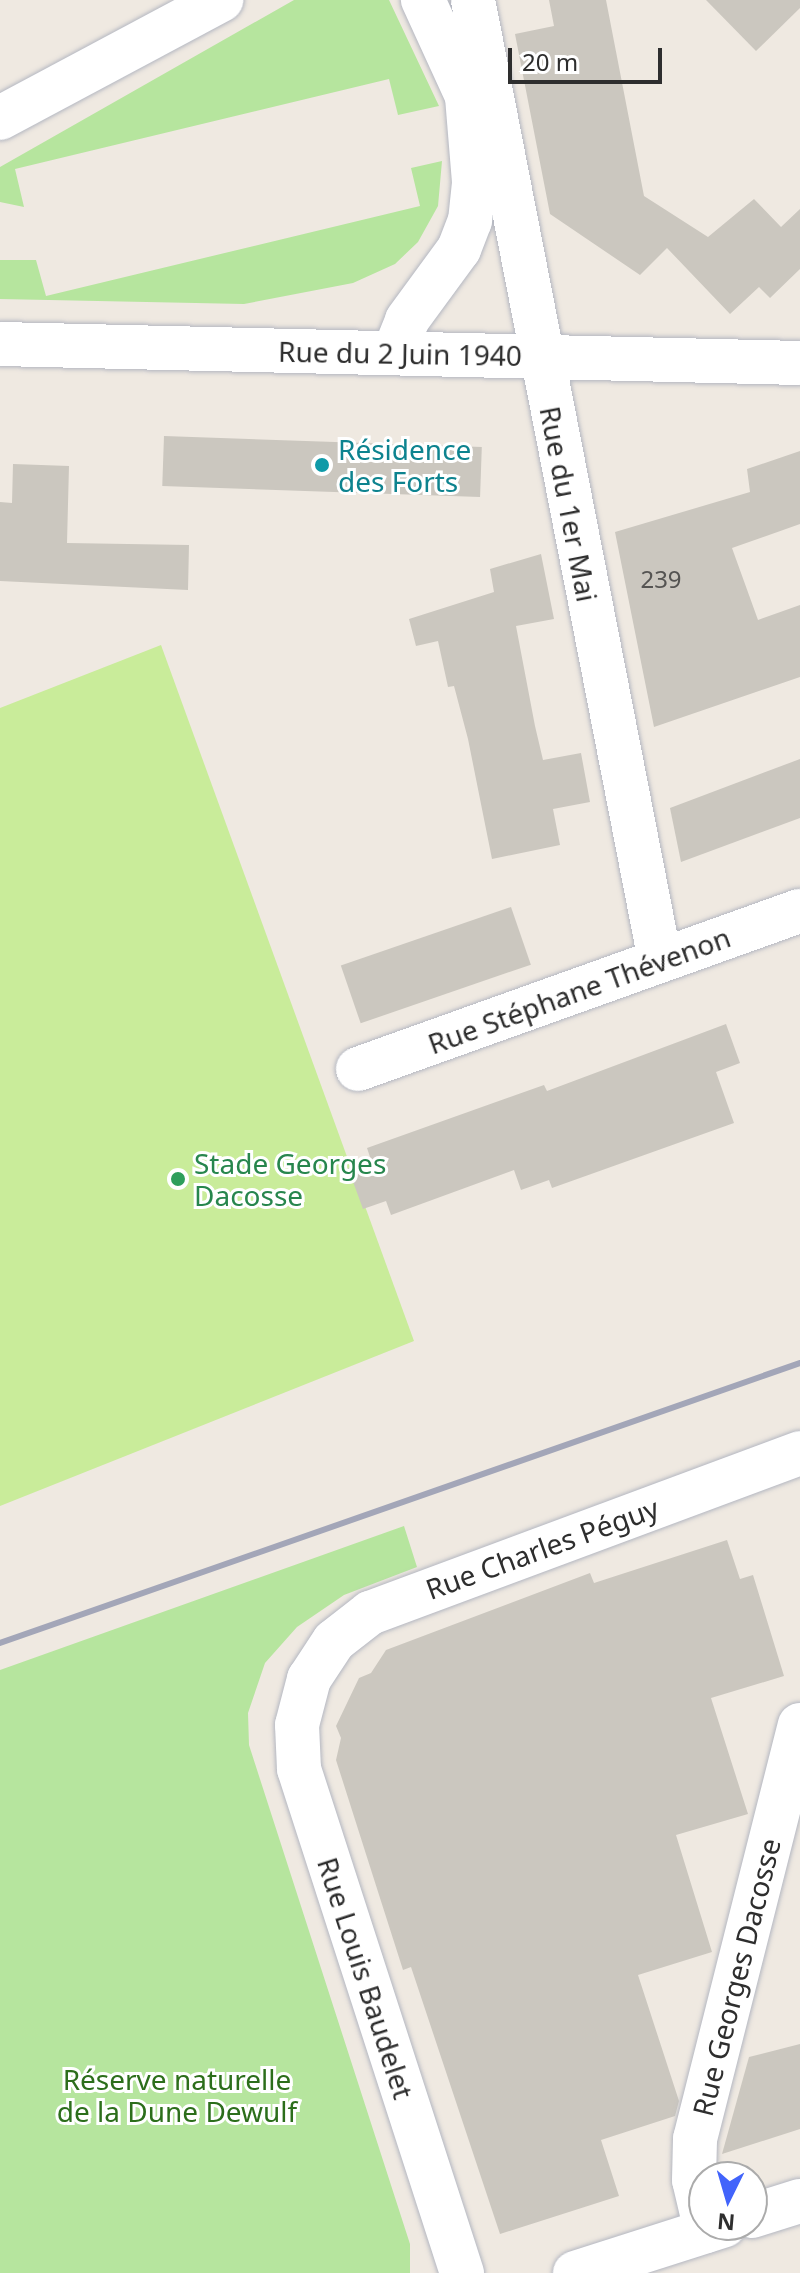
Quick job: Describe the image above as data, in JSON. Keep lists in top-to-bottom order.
{
  "streets": {
    "street": [
      "Rue du 2 Juin 1940",
      "Rue du 1er Mai",
      "Rue Stéphane Thévenon",
      "Rue Charles Péguy",
      "Rue Georges Dacosse",
      "Rue Louis Baudelet"
    ]
  },
  "crossings": [
    ["Rue du 2 Juin 1940", "Rue du 1er Mai"],
    ["Rue du 1er Mai", "Rue Stéphane Thévenon"],
    ["Rue Charles Péguy", "Rue Louis Baudelet"]
  ],
  "parks": ["Réserve naturelle de la Dune Dewulf"],
  "places": ["Résidence des Forts", "Stade Georges Dacosse"],
  "house_numbers": ["239"],
  "scale_bar": "20 m",
  "north": "bottom"
}
